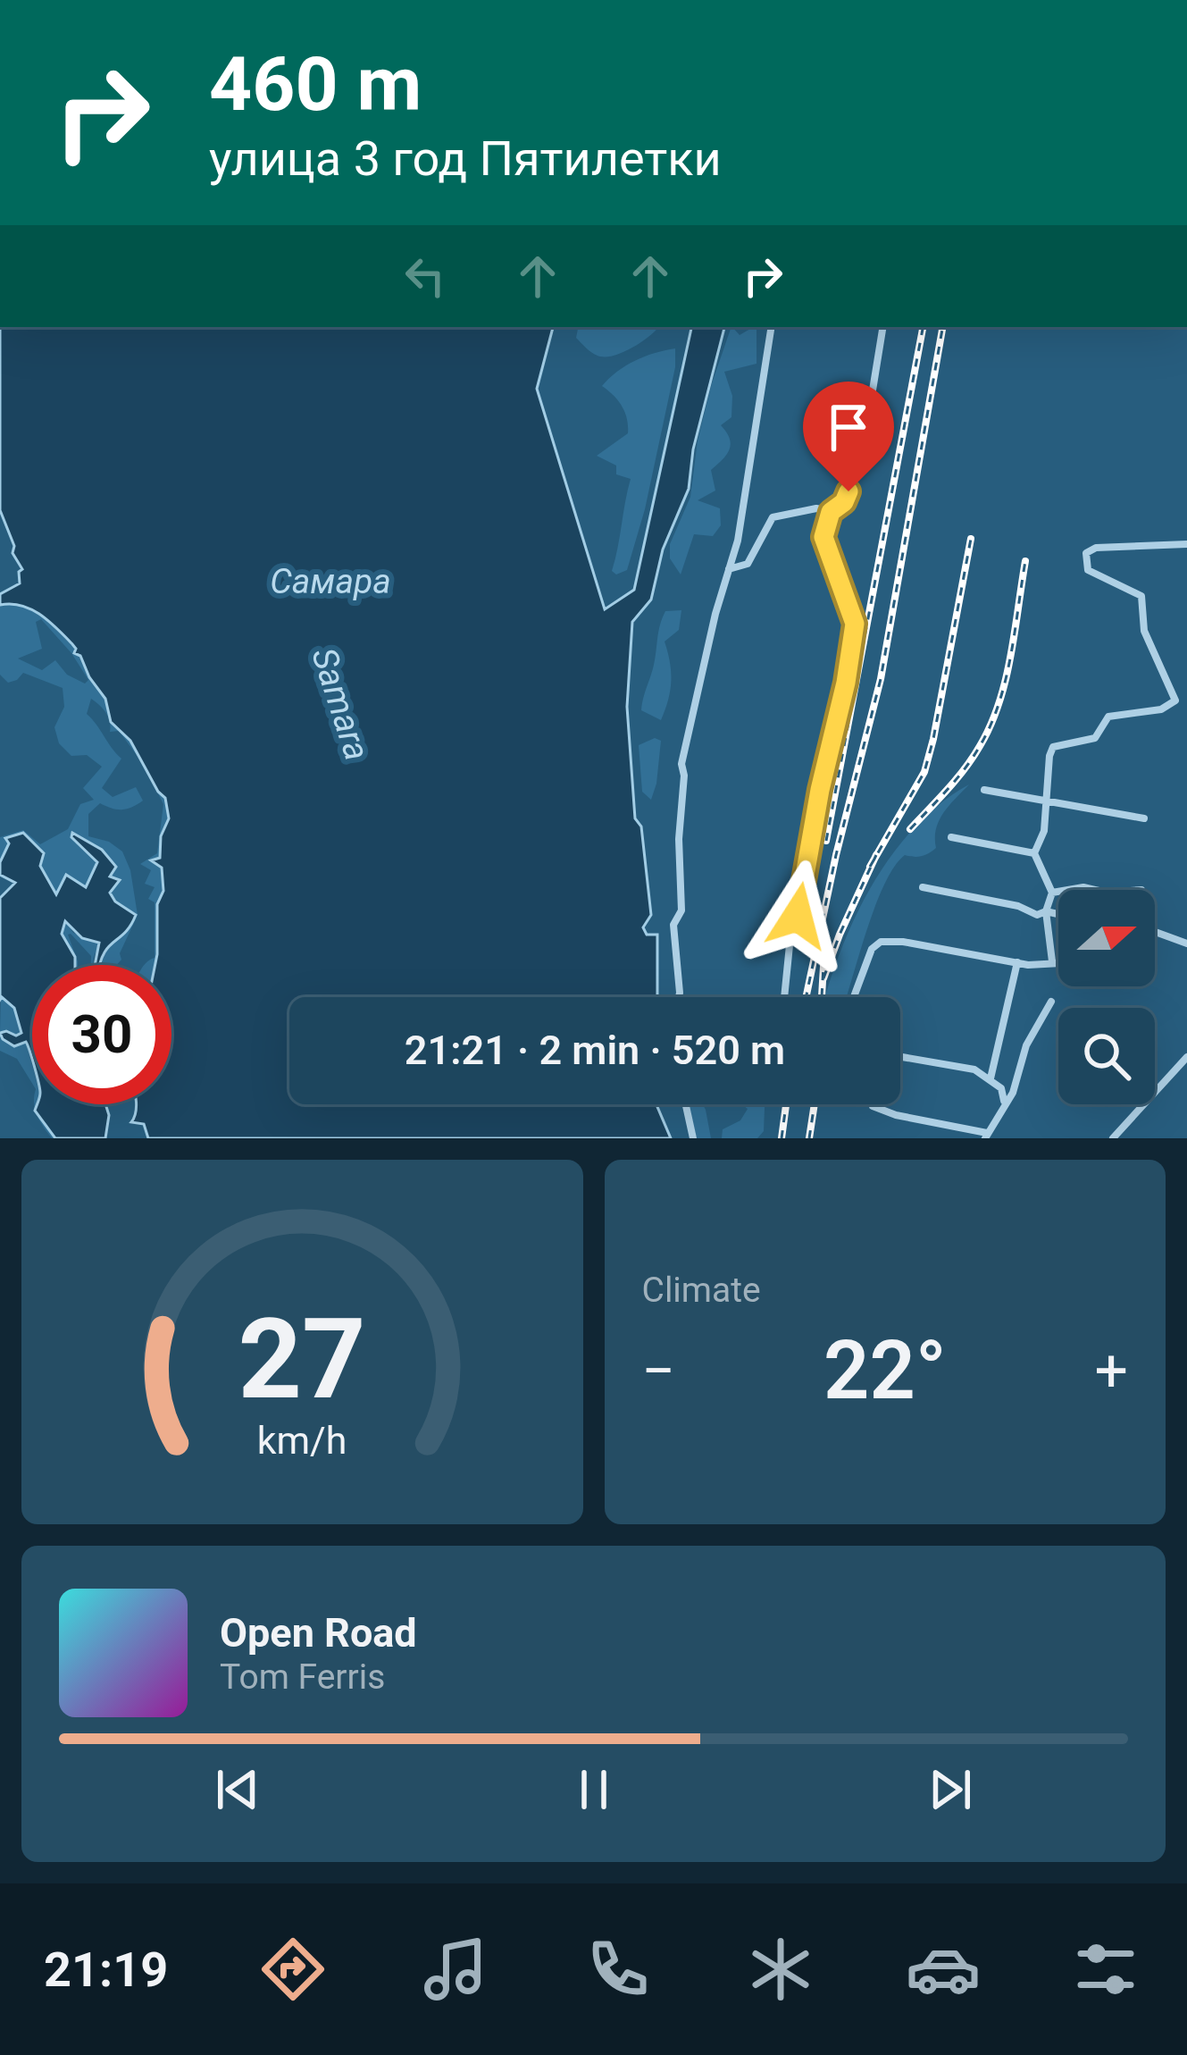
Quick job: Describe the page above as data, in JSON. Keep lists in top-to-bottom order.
{
  "water": ["Самара", "Samara"],
  "north": "right",
  "page": {
    "turn": ["460 m", "улица 3 год Пятилетки"],
    "limit": "30",
    "trip": "21:21 · 2 min · 520 m",
    "tile": "Climate",
    "heat": ["−", "22°", "+"],
    "song": ["Open Road", "Tom Ferris"],
    "tabs": "21:19",
    "gauge": ["27", "km/h"]
  }
}
